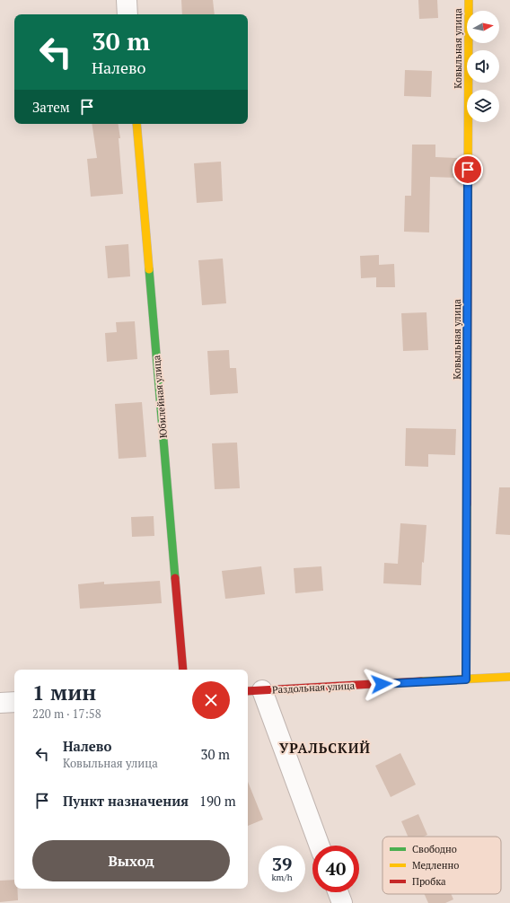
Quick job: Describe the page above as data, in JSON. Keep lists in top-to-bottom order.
{
  "streets": {
    "street": ["Ковыльная улица", "Юбилейная улица", "Раздольная улица"]
  },
  "crossings": [
    ["Ковыльная улица", "Раздольная улица"]
  ],
  "districts": ["УРАЛЬСКИЙ"],
  "legend": ["Свободно", "Медленно", "Пробка"],
  "north": "right",
  "page": {
    "turn": ["30 m", "Налево"],
    "then": "Затем",
    "heading": ["1 мин", "220 m · 17:58"],
    "list": [
      {
        "name": "Налево",
        "note": "Ковыльная улица",
        "value": "30 m"
      },
      {
        "name": "Пункт назначения",
        "value": "190 m"
      }
    ],
    "buttons": "Выход",
    "speed": "39 km/h",
    "limit": "40"
  }
}
